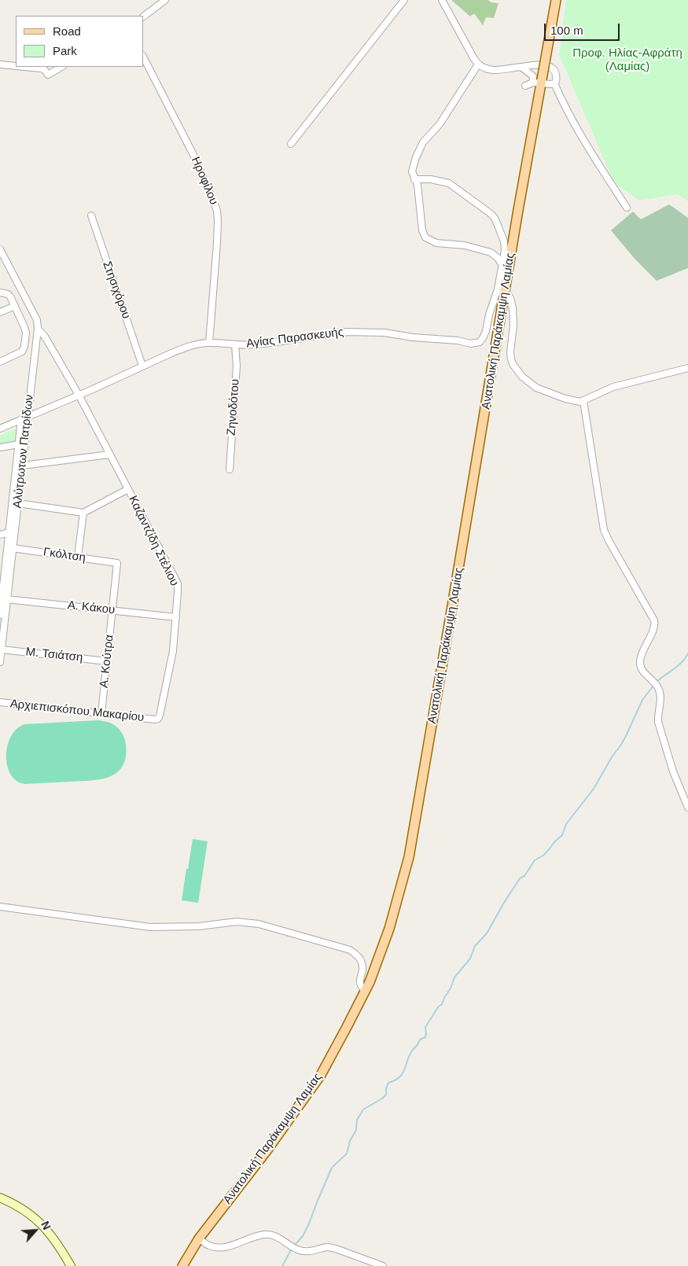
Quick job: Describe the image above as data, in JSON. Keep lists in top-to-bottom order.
{
  "streets": {
    "main road": ["Ανατολική Παράκαμψη Λαμίας"],
    "street": [
      "Ηροφίλου",
      "Στησιχόρου",
      "Αγίας Παρασκευής",
      "Ζηνοδότου",
      "Αλύτρωτων Πατρίδων",
      "Καζαντζίδη Στέλιου",
      "Γκόλτση",
      "Α. Κάκου",
      "Μ. Τσιάτση",
      "Α. Κούτρα",
      "Αρχιεπισκόπου Μακαρίου"
    ]
  },
  "crossings": [
    ["Ηροφίλου", "Αγίας Παρασκευής"],
    ["Στησιχόρου", "Αγίας Παρασκευής"],
    ["Ανατολική Παράκαμψη Λαμίας", "Αγίας Παρασκευής"],
    ["Αγίας Παρασκευής", "Ζηνοδότου"],
    ["Αγίας Παρασκευής", "Αλύτρωτων Πατρίδων"],
    ["Αγίας Παρασκευής", "Καζαντζίδη Στέλιου"],
    ["Αλύτρωτων Πατρίδων", "Καζαντζίδη Στέλιου"],
    ["Αλύτρωτων Πατρίδων", "Γκόλτση"],
    ["Αλύτρωτων Πατρίδων", "Α. Κάκου"],
    ["Αλύτρωτων Πατρίδων", "Μ. Τσιάτση"],
    ["Καζαντζίδη Στέλιου", "Α. Κάκου"],
    ["Καζαντζίδη Στέλιου", "Αρχιεπισκόπου Μακαρίου"],
    ["Γκόλτση", "Α. Κούτρα"],
    ["Α. Κάκου", "Α. Κούτρα"],
    ["Μ. Τσιάτση", "Α. Κούτρα"],
    ["Α. Κούτρα", "Αρχιεπισκόπου Μακαρίου"]
  ],
  "parks": ["Προφ. Ηλίας-Αφράτη (Λαμίας)"],
  "legend": ["Road", "Park"],
  "scale_bar": "100 m",
  "north": "top right"
}
